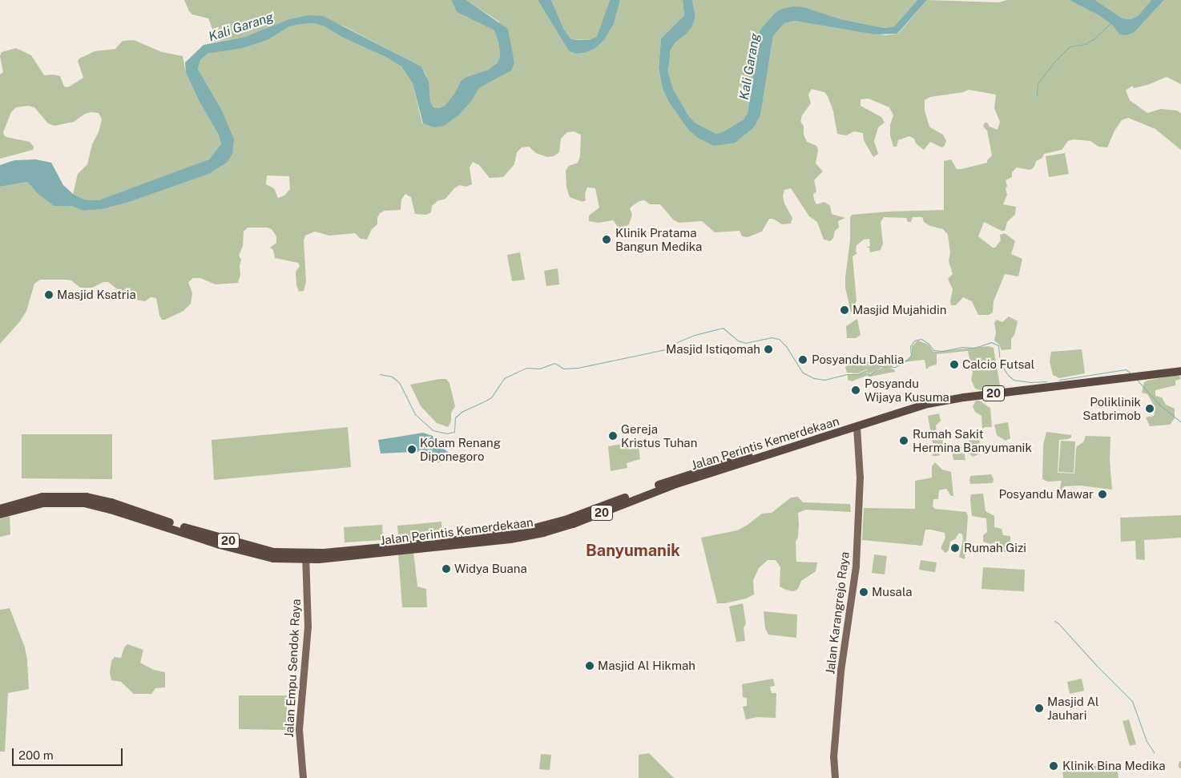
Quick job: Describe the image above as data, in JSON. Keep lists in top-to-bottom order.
{
  "streets": {
    "highway": ["20", "Jalan Perintis Kemerdekaan"],
    "main road": ["Jalan Karangrejo Raya", "Jalan Empu Sendok Raya"]
  },
  "crossings": [
    ["20", "Jalan Perintis Kemerdekaan"],
    ["20", "Jalan Karangrejo Raya"],
    ["Jalan Perintis Kemerdekaan", "Jalan Karangrejo Raya"],
    ["Jalan Perintis Kemerdekaan", "Jalan Empu Sendok Raya"]
  ],
  "districts": ["Banyumanik"],
  "water": ["Kali Garang"],
  "places": [
    "Klinik Pratama Bangun Medika",
    "Masjid Ksatria",
    "Masjid Mujahidin",
    "Masjid Istiqomah",
    "Posyandu Dahlia",
    "Calcio Futsal",
    "Posyandu Wijaya Kusuma",
    "Poliklinik Satbrimob",
    "Gereja Kristus Tuhan",
    "Rumah Sakit Hermina Banyumanik",
    "Kolam Renang Diponegoro",
    "Posyandu Mawar",
    "Rumah Gizi",
    "Widya Buana",
    "Musala",
    "Masjid Al Hikmah",
    "Masjid Al Jauhari",
    "Klinik Bina Medika"
  ],
  "scale_bar": "200 m"
}
